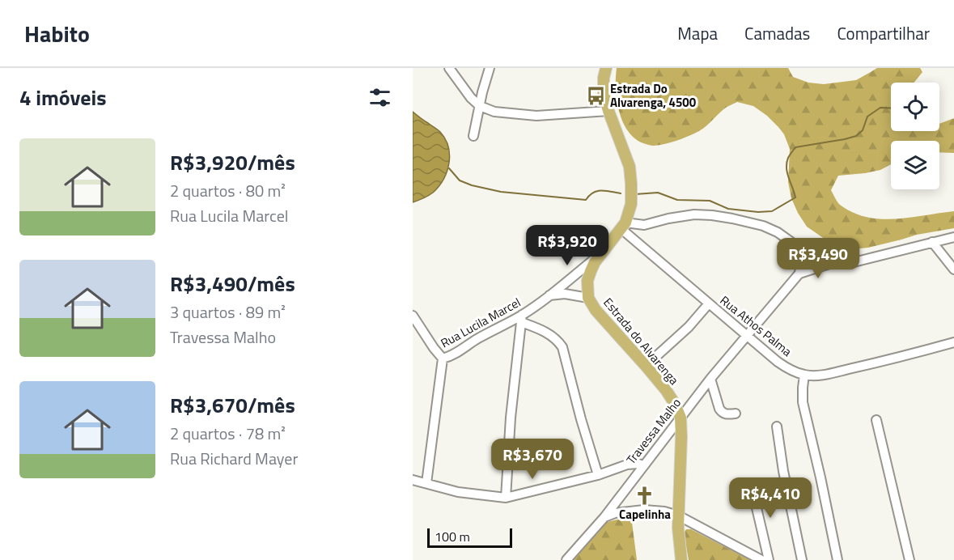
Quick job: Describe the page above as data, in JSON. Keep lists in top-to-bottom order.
{
  "streets": {
    "main road": ["Estrada do Alvarenga"],
    "street": ["Rua Lucila Marcel", "Rua Athos Palma", "Travessa Malho"]
  },
  "crossings": [
    ["Rua Lucila Marcel", "Estrada do Alvarenga"],
    ["Rua Athos Palma", "Estrada do Alvarenga"],
    ["Rua Athos Palma", "Travessa Malho"],
    ["Estrada do Alvarenga", "Travessa Malho"]
  ],
  "places": {
    "bus stop": ["Estrada Do Alvarenga, 4500"],
    "church": ["Capelinha"]
  },
  "scale_bar": "100 m",
  "page": {
    "header": "Habito",
    "nav": ["Mapa", "Camadas", "Compartilhar"],
    "heading": "4 imóveis",
    "list": [
      {
        "name": "R$3,920/mês",
        "note": "2 quartos · 80 m² · Rua Lucila Marcel"
      },
      {
        "name": "R$3,490/mês",
        "note": "3 quartos · 89 m² · Travessa Malho"
      },
      {
        "name": "R$3,670/mês",
        "note": "2 quartos · 78 m² · Rua Richard Mayer"
      }
    ],
    "price": [
      "R$3,920",
      "R$3,490",
      "R$3,670",
      "R$4,410"
    ],
    "scale": "100 m"
  }
}
